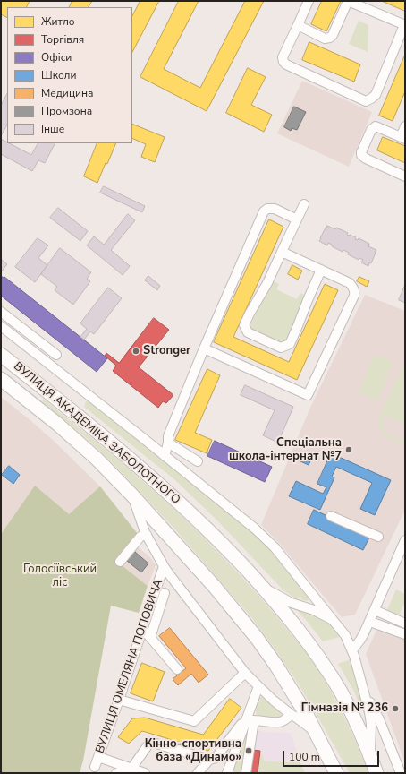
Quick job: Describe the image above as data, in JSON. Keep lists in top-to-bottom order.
{
  "streets": {
    "highway": ["ВУЛИЦЯ АКАДЕМІКА ЗАБОЛОТНОГО"],
    "street": ["ВУЛИЦЯ ОМЕЛЯНА ПОПОВИЧА"]
  },
  "parks": ["Голосіївський ліс"],
  "places": [
    "Stronger",
    "Спеціальна школа-інтернат №7",
    "Гімназія № 236",
    "Кінно-спортивна база «Динамо»"
  ],
  "legend": [
    "Житло",
    "Торгівля",
    "Офіси",
    "Школи",
    "Медицина",
    "Промзона",
    "Інше"
  ],
  "scale_bar": "100 m"
}
